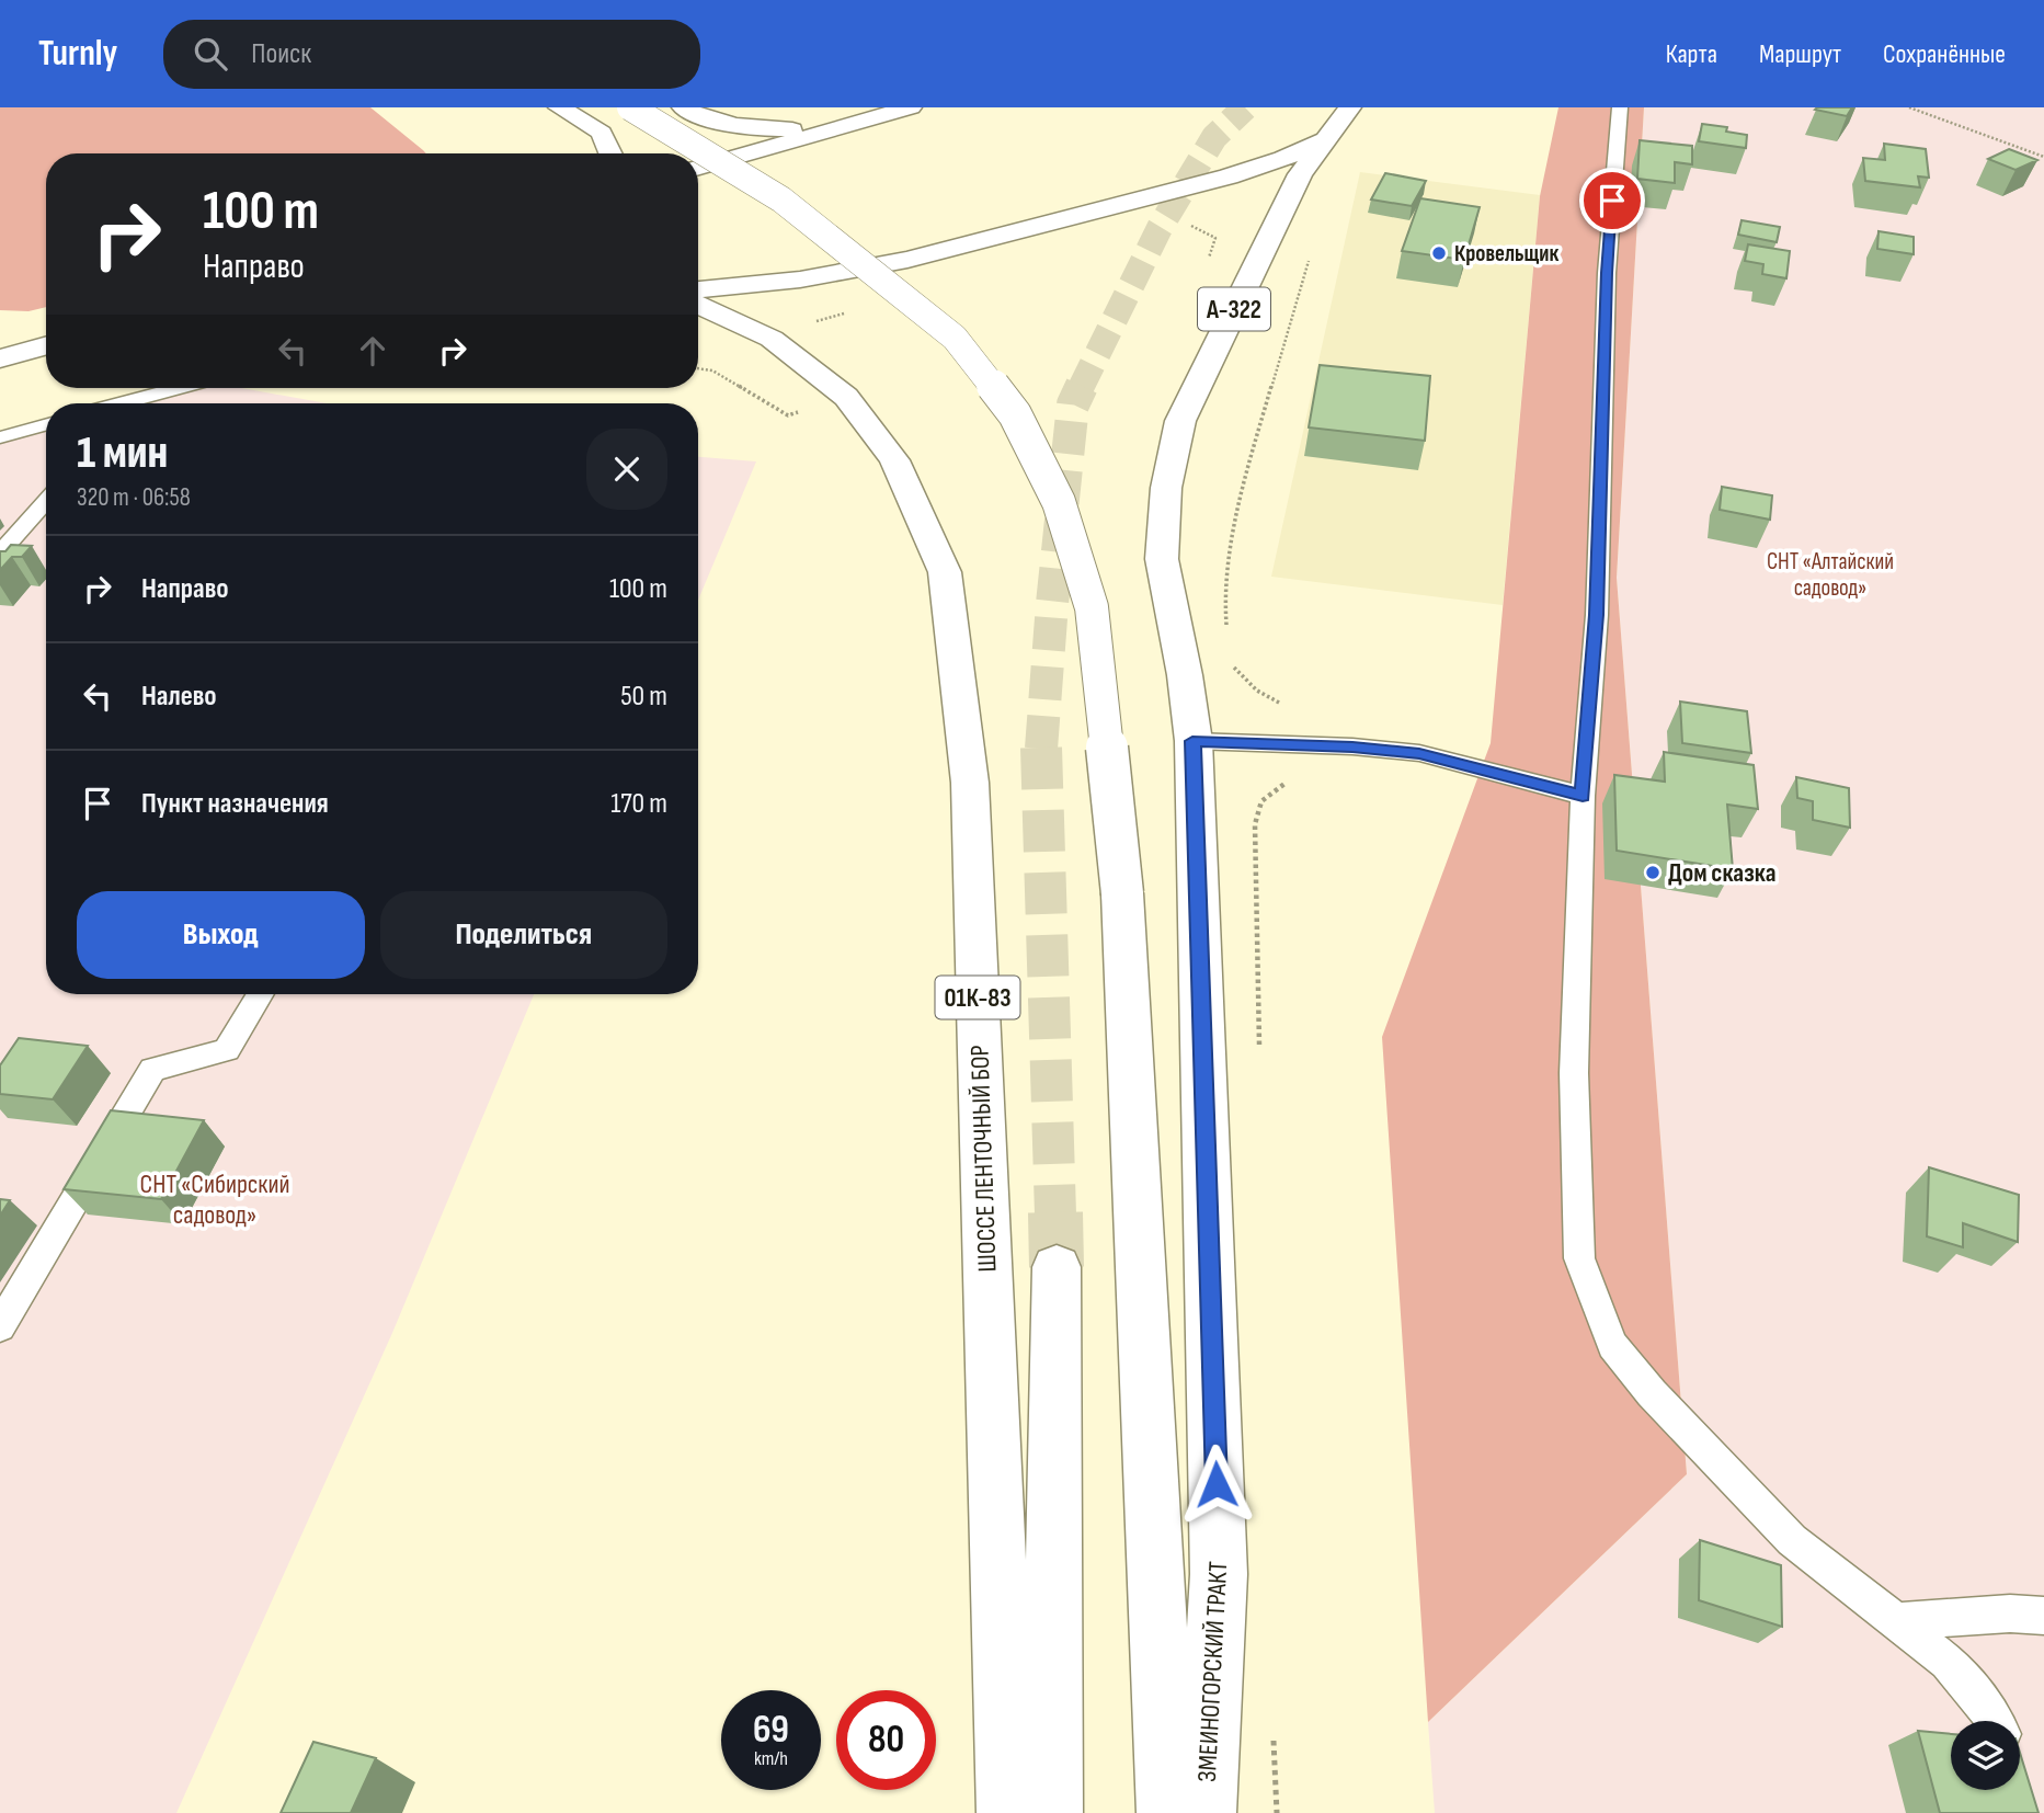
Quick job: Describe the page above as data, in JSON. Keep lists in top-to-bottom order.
{
  "streets": {
    "main road": [
      "А-322",
      "01К-83",
      "ШОССЕ ЛЕНТОЧНЫЙ БОР",
      "ЗМЕИНОГОРСКИЙ ТРАКТ"
    ]
  },
  "parks": ["СНТ «Алтайский садовод»", "СНТ «Сибирский садовод»"],
  "places": ["Кровельщик", "Дом сказка"],
  "page": {
    "header": "Turnly",
    "search": "Поиск",
    "nav": ["Карта", "Маршрут", "Сохранённые"],
    "turn": ["100 m", "Направо"],
    "heading": ["1 мин", "320 m · 06:58"],
    "list": [
      {
        "name": "Направо",
        "value": "100 m"
      },
      {
        "name": "Налево",
        "value": "50 m"
      },
      {
        "name": "Пункт назначения",
        "value": "170 m"
      }
    ],
    "buttons": ["Выход", "Поделиться"],
    "speed": "69 km/h",
    "limit": "80"
  }
}
